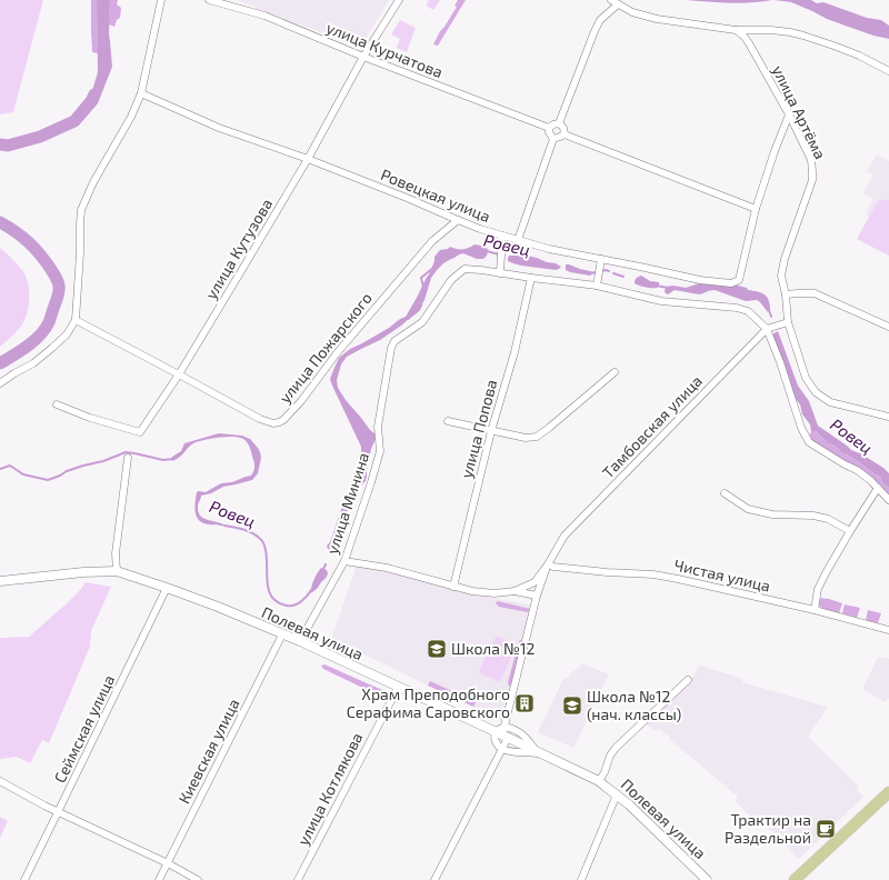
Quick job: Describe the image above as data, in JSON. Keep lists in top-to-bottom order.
{
  "streets": {
    "street": [
      "улица Курчатова",
      "улица Артёма",
      "Ровецкая улица",
      "улица Кутузова",
      "улица Пожарского",
      "Тамбовская улица",
      "улица Попова",
      "улица Минина",
      "Чистая улица",
      "Полевая улица",
      "Сеймская улица",
      "Киевская улица",
      "улица Котлякова"
    ]
  },
  "crossings": [
    ["улица Курчатова", "улица Кутузова"],
    ["улица Артёма", "Тамбовская улица"],
    ["Ровецкая улица", "улица Кутузова"],
    ["Ровецкая улица", "улица Пожарского"],
    ["улица Кутузова", "улица Пожарского"],
    ["Тамбовская улица", "улица Попова"],
    ["Тамбовская улица", "улица Минина"],
    ["Тамбовская улица", "Чистая улица"],
    ["Тамбовская улица", "Полевая улица"],
    ["улица Минина", "Полевая улица"],
    ["Полевая улица", "Сеймская улица"],
    ["Полевая улица", "Киевская улица"],
    ["Полевая улица", "улица Котлякова"]
  ],
  "water": ["Ровец"],
  "places": {
    "school or university": ["Школа №12", "Школа №12 (нач. классы)"],
    "building": ["Храм Преподобного Серафима Саровского"],
    "cafe": ["Трактир на Раздельной"]
  }
}
